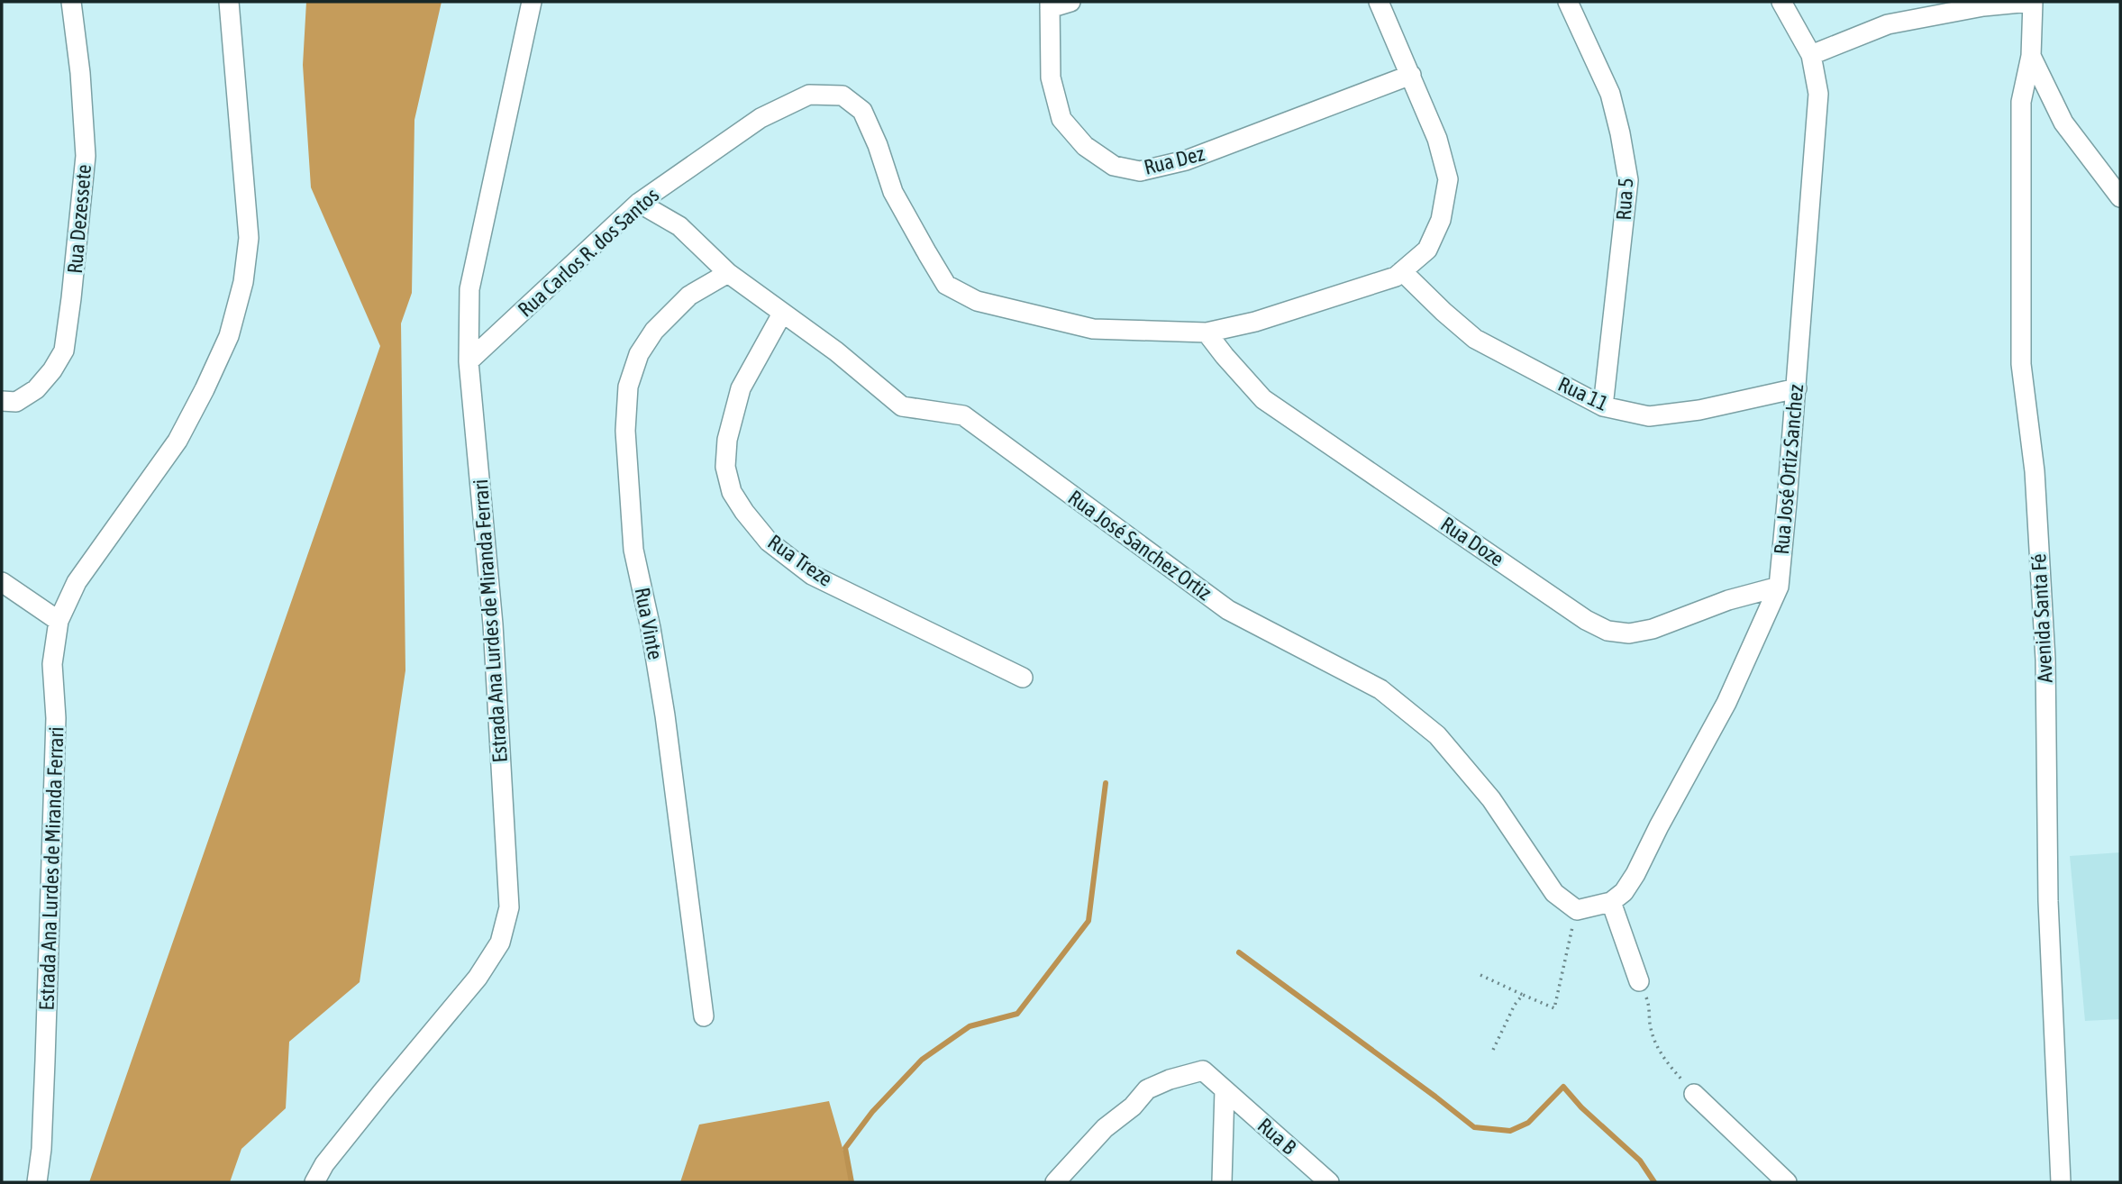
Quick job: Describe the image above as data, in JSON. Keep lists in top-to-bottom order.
{
  "streets": {
    "street": [
      "Rua Dez",
      "Rua 5",
      "Rua Dezessete",
      "Rua Carlos R. dos Santos",
      "Rua 11",
      "Rua José Ortiz Sanchez",
      "Rua Doze",
      "Rua José Sanchez Ortiz",
      "Rua Treze",
      "Avenida Santa Fé",
      "Estrada Ana Lurdes de Miranda Ferrari",
      "Rua Vinte",
      "Rua B"
    ]
  },
  "crossings": [
    ["Rua Dez", "Rua Carlos R. dos Santos"],
    ["Rua 5", "Rua 11"],
    ["Rua Carlos R. dos Santos", "Rua 11"],
    ["Rua Carlos R. dos Santos", "Rua Doze"],
    ["Rua Carlos R. dos Santos", "Rua José Sanchez Ortiz"],
    ["Rua Carlos R. dos Santos", "Estrada Ana Lurdes de Miranda Ferrari"],
    ["Rua 11", "Rua José Ortiz Sanchez"],
    ["Rua José Ortiz Sanchez", "Rua Doze"],
    ["Rua José Sanchez Ortiz", "Rua Treze"],
    ["Rua José Sanchez Ortiz", "Rua Vinte"]
  ]
}
